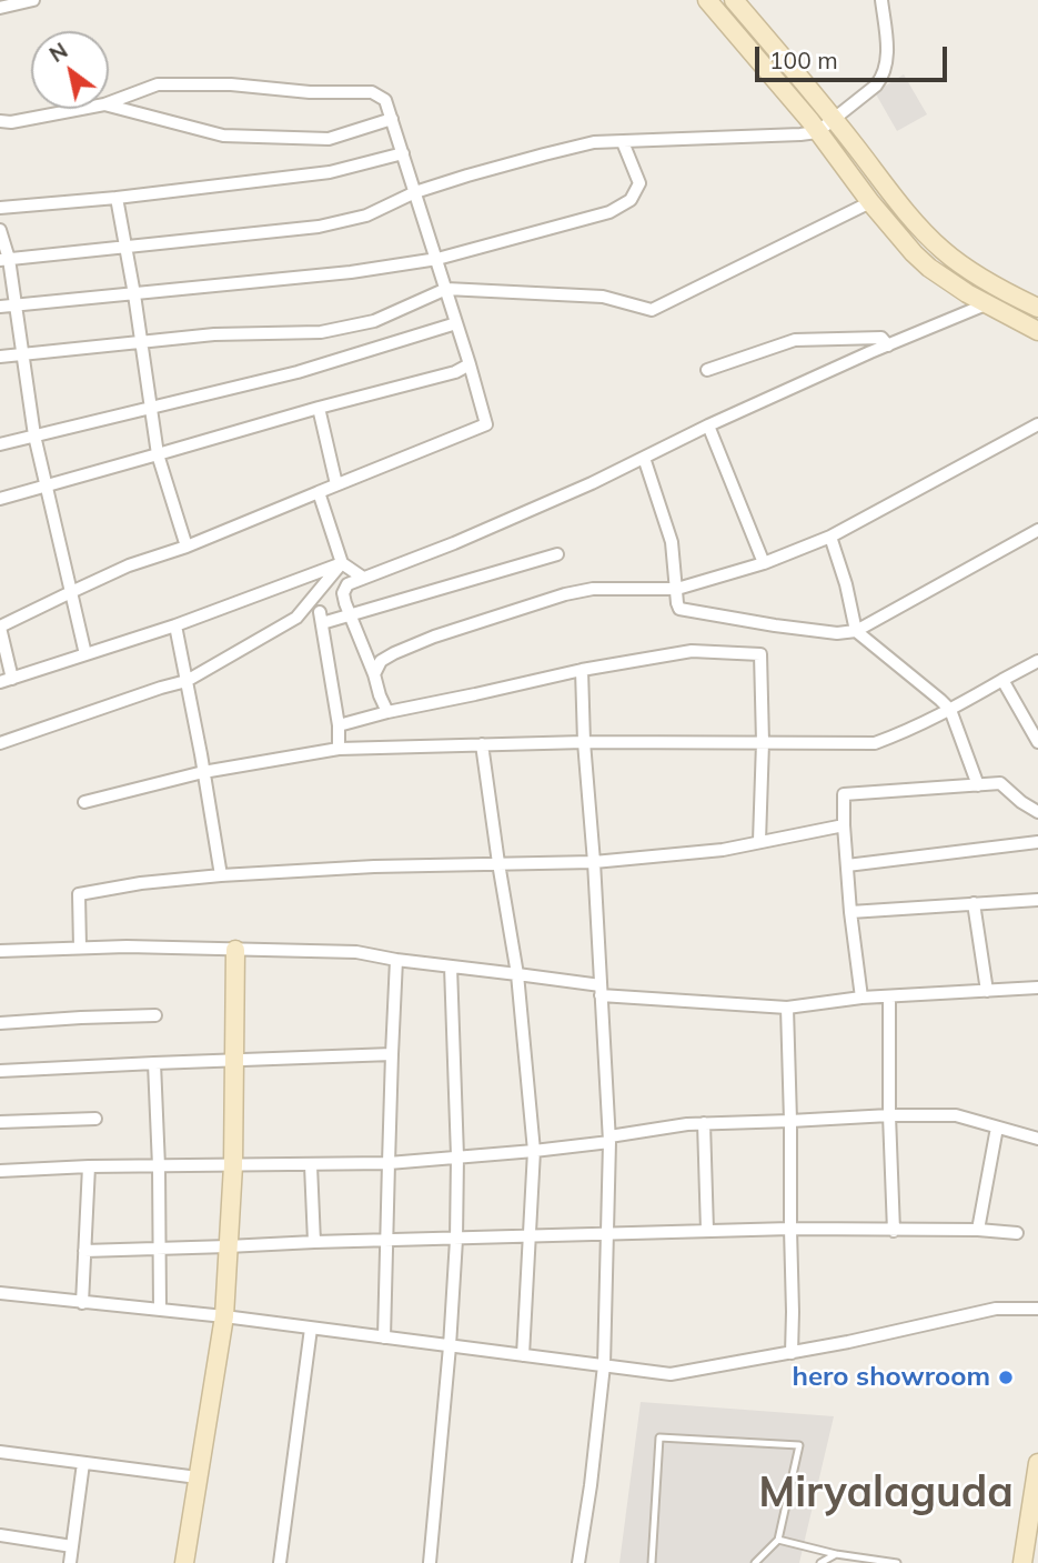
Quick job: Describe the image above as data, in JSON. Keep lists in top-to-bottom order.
{
  "districts": ["Miryalaguda"],
  "places": ["hero showroom"],
  "scale_bar": "100 m",
  "north": "top left"
}
